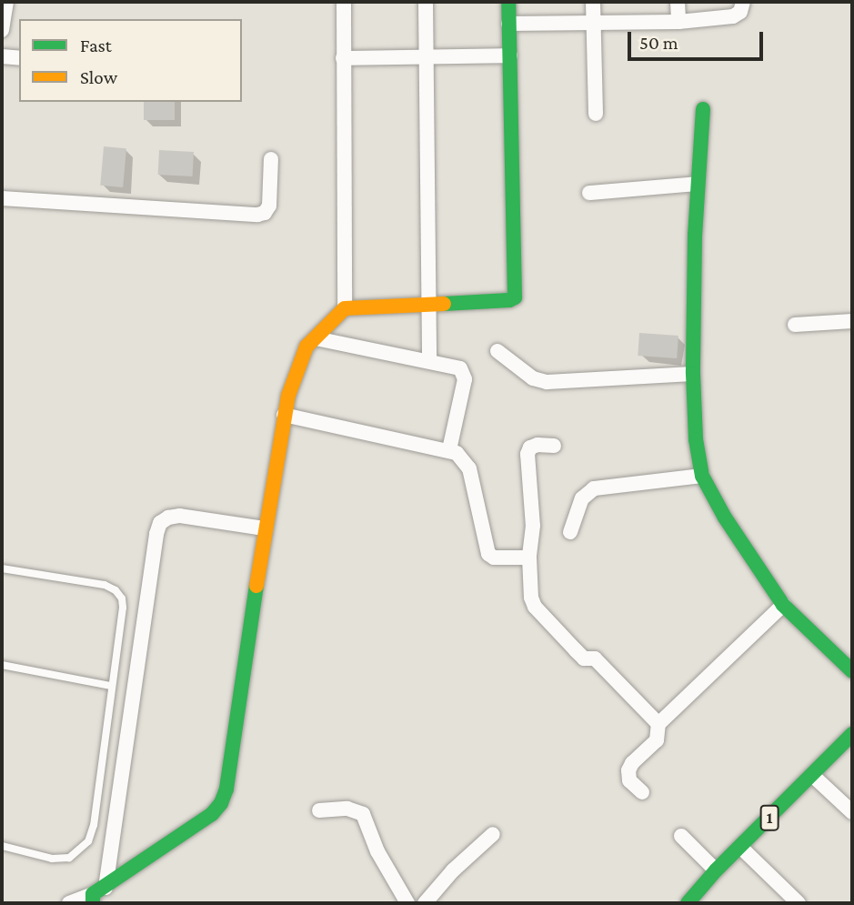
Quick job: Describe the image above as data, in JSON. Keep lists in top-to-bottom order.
{
  "streets": {
    "main road": ["1"]
  },
  "legend": ["Fast", "Slow"],
  "scale_bar": "50 m"
}
